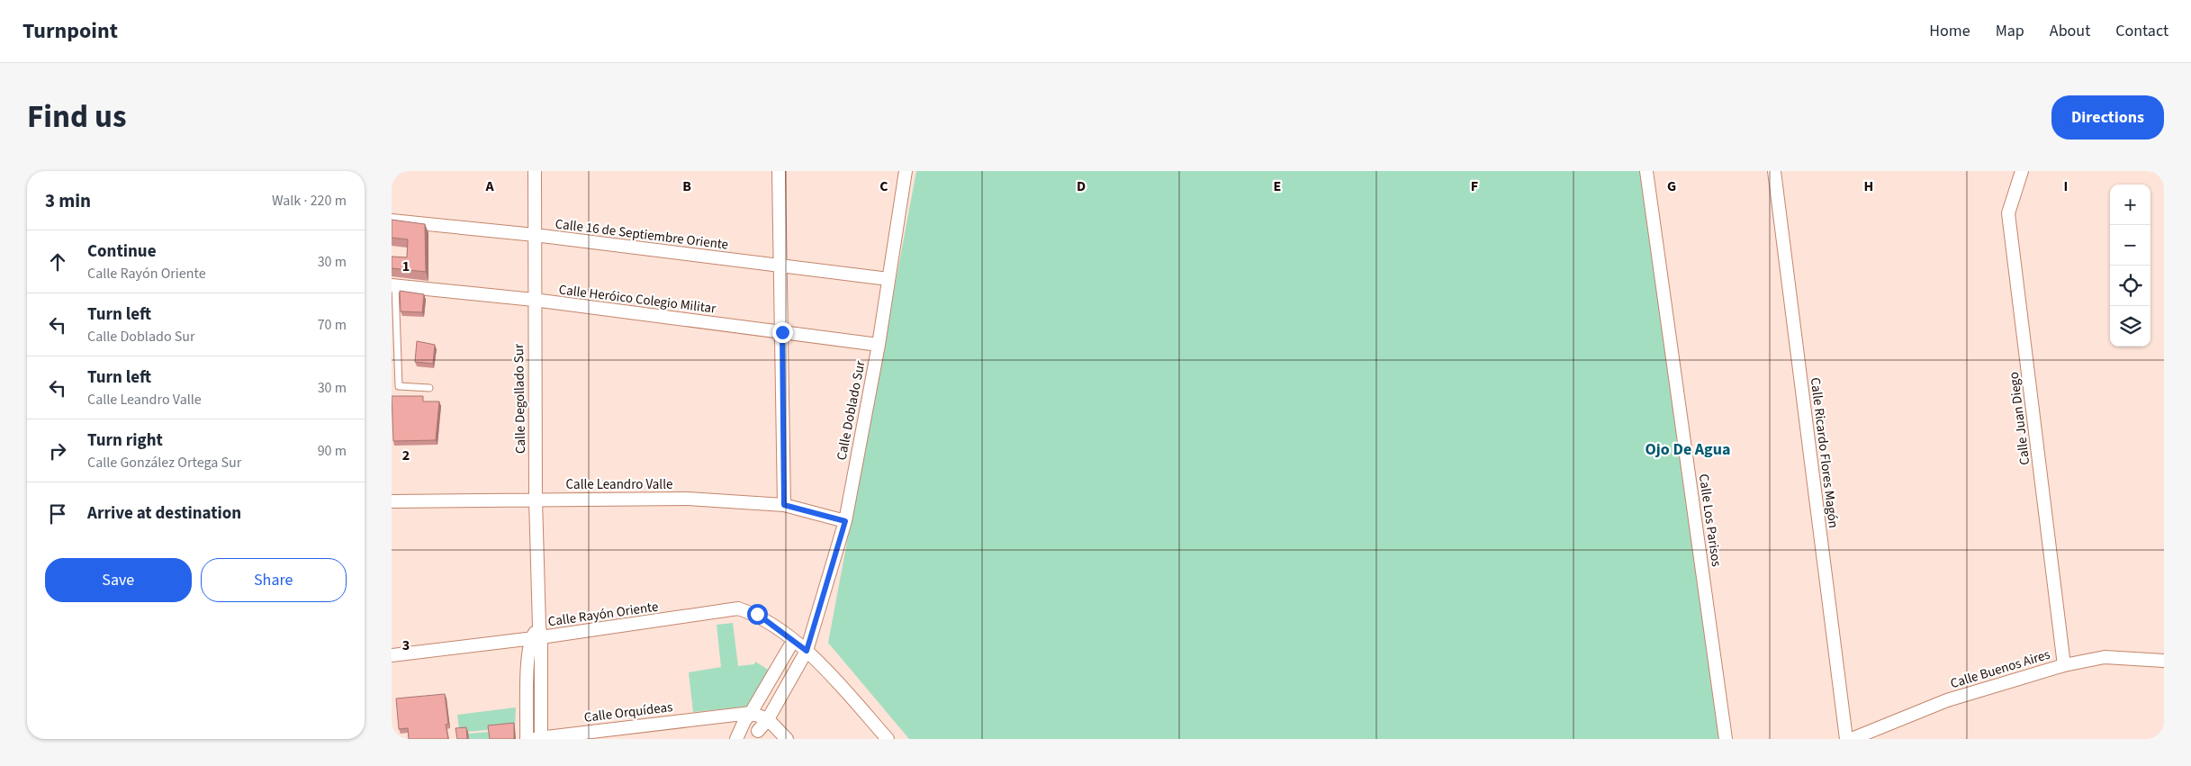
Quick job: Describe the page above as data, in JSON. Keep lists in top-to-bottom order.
{
  "streets": {
    "street": [
      "Calle 16 de Septiembre Oriente",
      "Calle Heróico Colegio Militar",
      "Calle Degollado Sur",
      "Calle Doblado Sur",
      "Calle Juan Diego",
      "Calle Ricardo Flores Magón",
      "Calle Leandro Valle",
      "Calle Los Parisos",
      "Calle Rayón Oriente",
      "Calle Buenos Aires",
      "Calle Orquídeas"
    ]
  },
  "crossings": [
    ["Calle 16 de Septiembre Oriente", "Calle Degollado Sur"],
    ["Calle 16 de Septiembre Oriente", "Calle Doblado Sur"],
    ["Calle Heróico Colegio Militar", "Calle Degollado Sur"],
    ["Calle Heróico Colegio Militar", "Calle Doblado Sur"],
    ["Calle Degollado Sur", "Calle Leandro Valle"],
    ["Calle Degollado Sur", "Calle Rayón Oriente"],
    ["Calle Doblado Sur", "Calle Leandro Valle"],
    ["Calle Doblado Sur", "Calle Rayón Oriente"],
    ["Calle Juan Diego", "Calle Buenos Aires"]
  ],
  "districts": ["Ojo De Agua"],
  "page": {
    "header": "Turnpoint",
    "nav": [
      "Home",
      "Map",
      "About",
      "Contact"
    ],
    "title": "Find us",
    "buttons": [
      "Directions",
      ["Save", "Share"]
    ],
    "heading": ["3 min", "Walk · 220 m"],
    "map_buttons": ["+", "−"],
    "list": [
      ["Continue", "Calle Rayón Oriente", "30 m"],
      ["Turn left", "Calle Doblado Sur", "70 m"],
      ["Turn left", "Calle Leandro Valle", "30 m"],
      ["Turn right", "Calle González Ortega Sur", "90 m"],
      "Arrive at destination"
    ]
  },
  "grid": {
    "columns": [
      "A",
      "B",
      "C",
      "D",
      "E",
      "F",
      "G",
      "H",
      "I"
    ],
    "rows": ["1", "2", "3"]
  }
}
